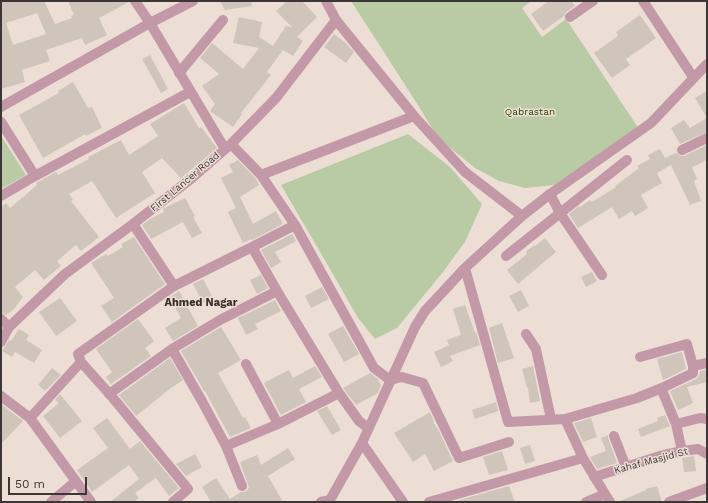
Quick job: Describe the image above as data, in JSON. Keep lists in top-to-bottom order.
{
  "streets": {
    "street": ["First Lancer Road", "Kahaf Masjid St"]
  },
  "districts": ["Ahmed Nagar"],
  "parks": ["Qabrastan"],
  "scale_bar": "50 m"
}
